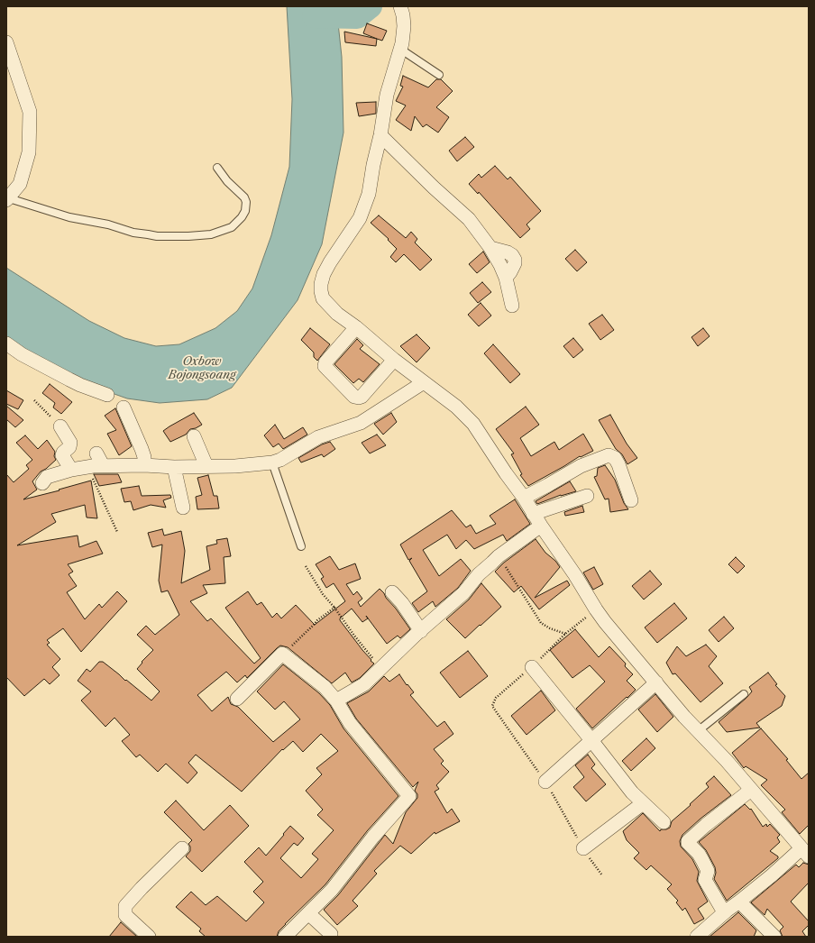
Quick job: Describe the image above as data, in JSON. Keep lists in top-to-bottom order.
{
  "water": ["Oxbow Bojongsoang"]
}
